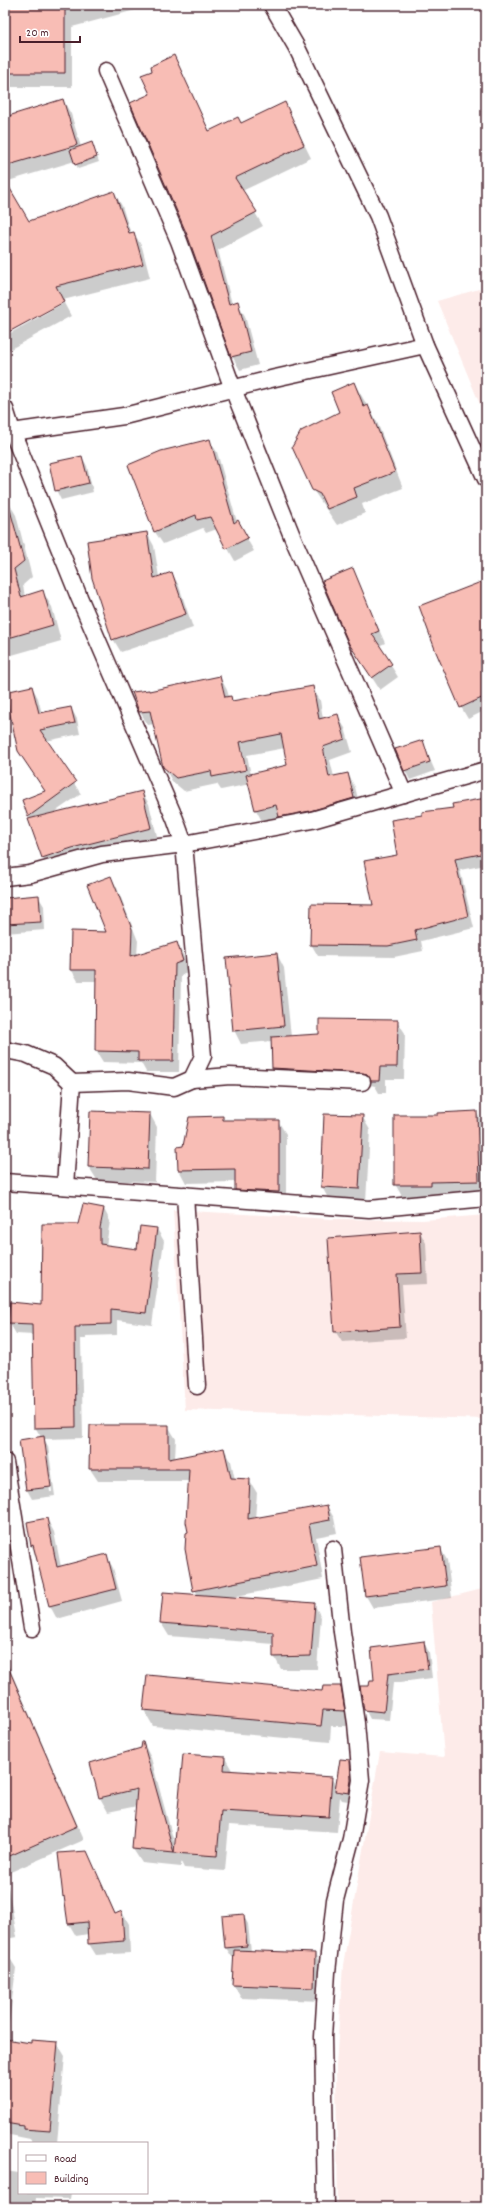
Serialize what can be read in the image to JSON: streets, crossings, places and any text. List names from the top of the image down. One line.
{"legend":["Road","Building"],"scale_bar":"20 m"}
